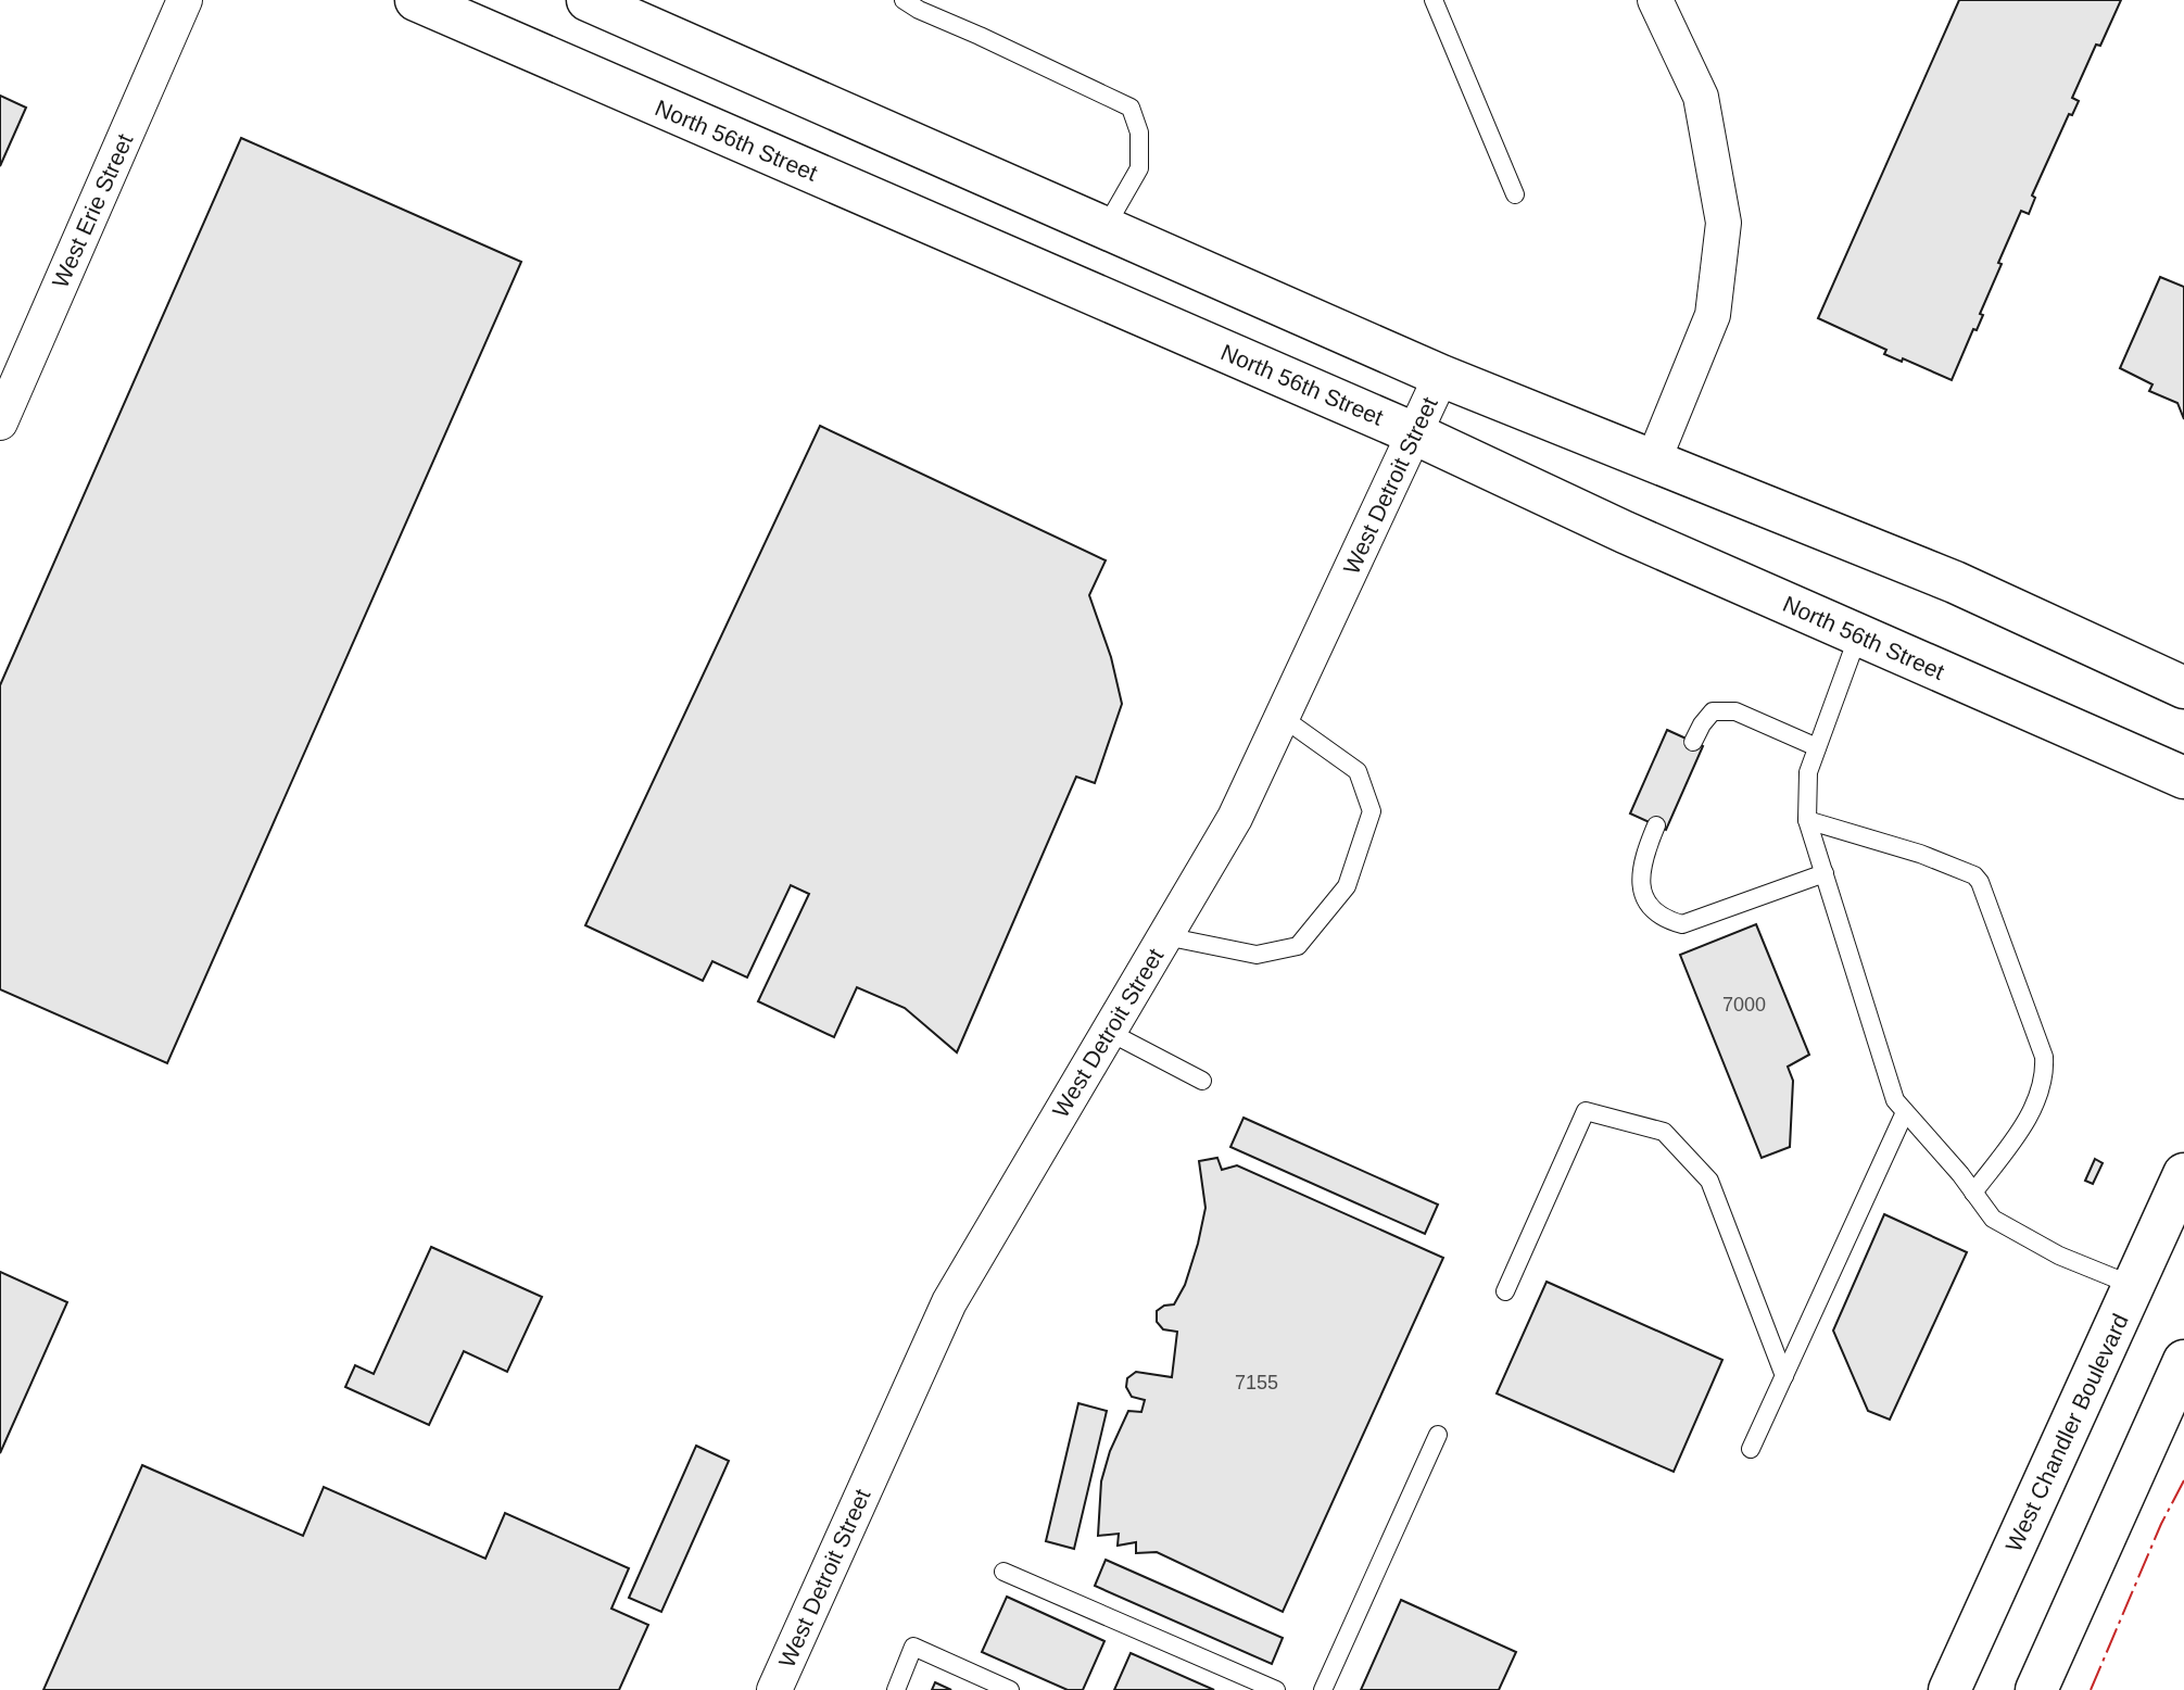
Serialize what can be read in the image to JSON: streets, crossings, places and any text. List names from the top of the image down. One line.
{"streets":{"main road":["North 56th Street","West Chandler Boulevard"],"street":["West Erie Street","West Detroit Street"]},"crossings":[["North 56th Street","West Detroit Street"]],"house_numbers":["7000","7155"]}
